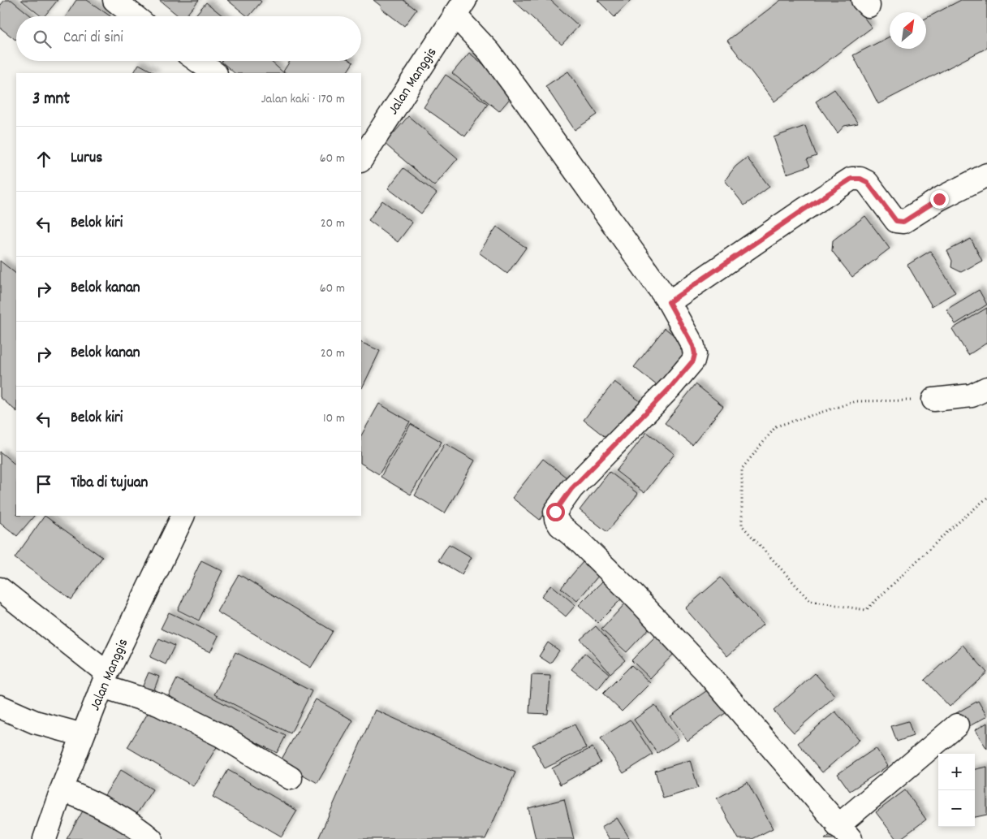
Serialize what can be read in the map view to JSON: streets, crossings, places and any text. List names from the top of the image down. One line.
{"streets":{"street":["Jalan Manggis"]},"north":"top right","page":{"search":"Cari di sini","heading":["3 mnt","Jalan kaki · 170 m"],"list":[["Lurus","60 m"],["Belok kiri","20 m"],["Belok kanan","60 m"],["Belok kanan","20 m"],["Belok kiri","10 m"],"Tiba di tujuan"],"map_buttons":["+","−"]}}
